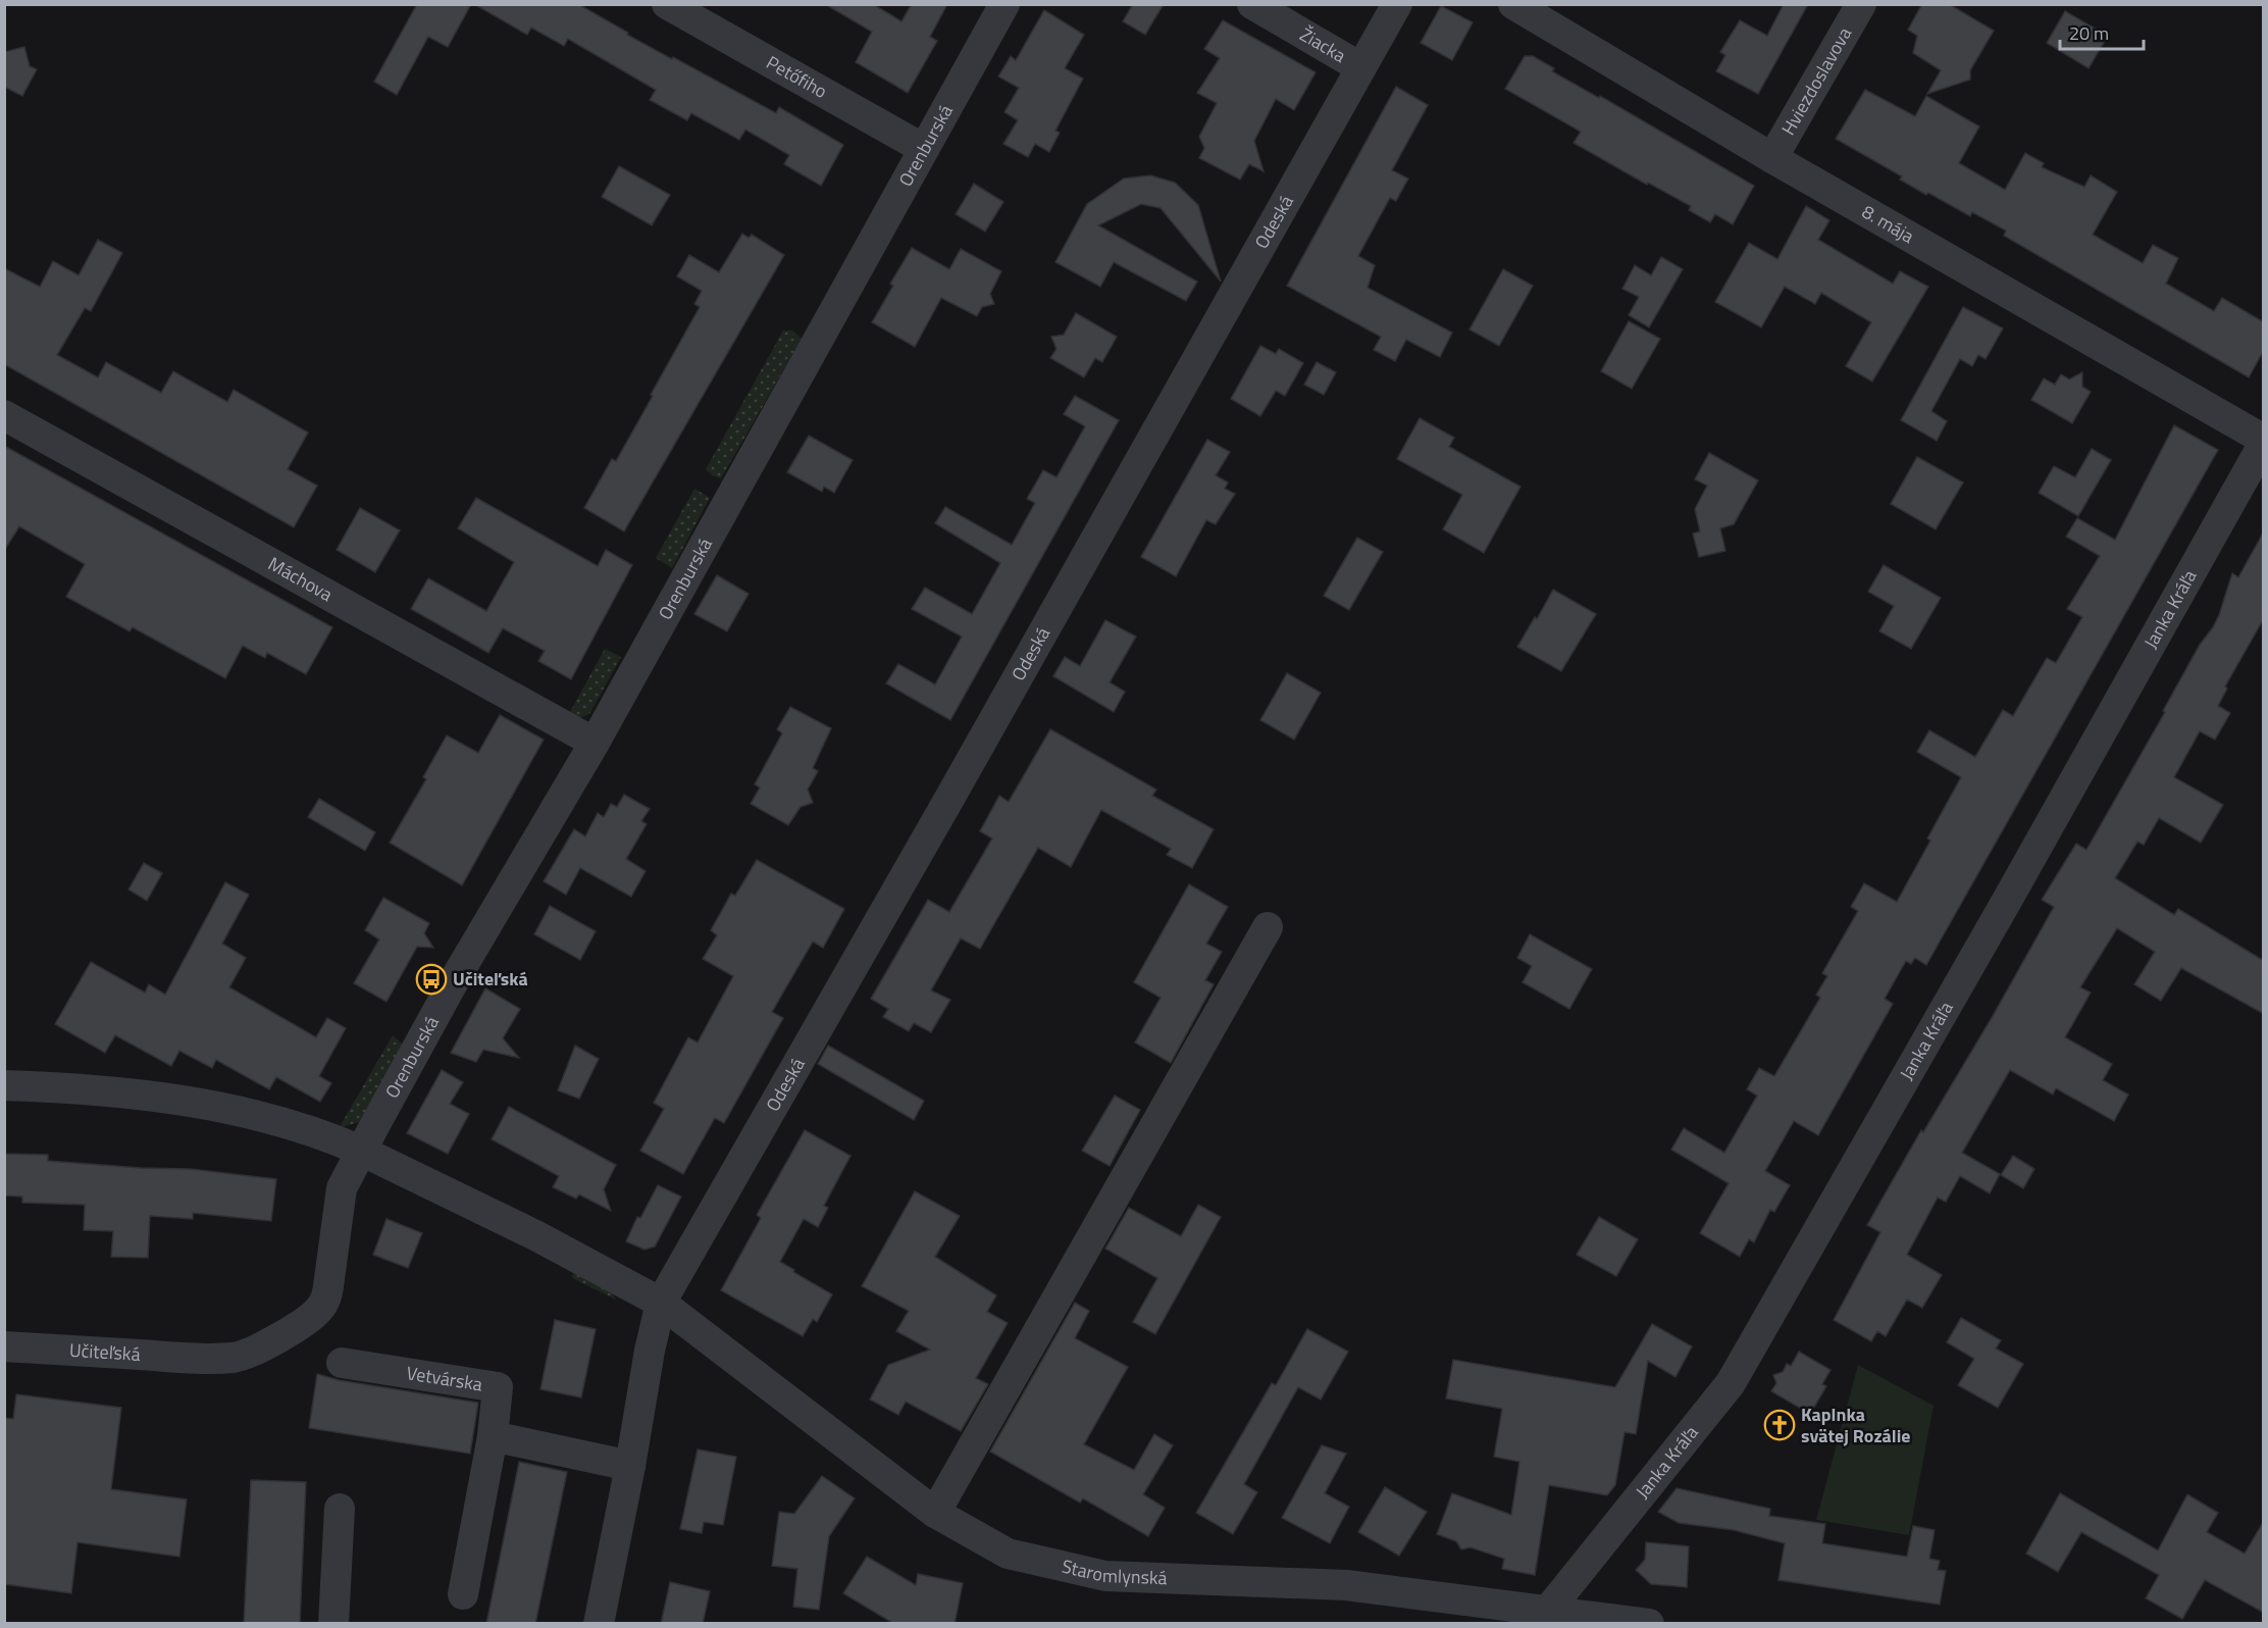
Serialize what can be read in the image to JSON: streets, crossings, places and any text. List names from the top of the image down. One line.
{"streets":{"street":["Žiacka","Petőfiho","Hviezdoslavova","Orenburská","Odeská","8. mája","Máchova","Janka Kráľa","Učiteľská","Vetvárska","Staromlynská"]},"crossings":[["Žiacka","Odeská"],["Petőfiho","Orenburská"],["Hviezdoslavova","8. mája"],["Orenburská","Máchova"],["Orenburská","Učiteľská"],["Odeská","Staromlynská"],["8. mája","Janka Kráľa"],["Janka Kráľa","Staromlynská"]],"places":{"bus stop":["Učiteľská"],"church":["Kaplnka svätej Rozálie"]},"scale_bar":"20 m"}
